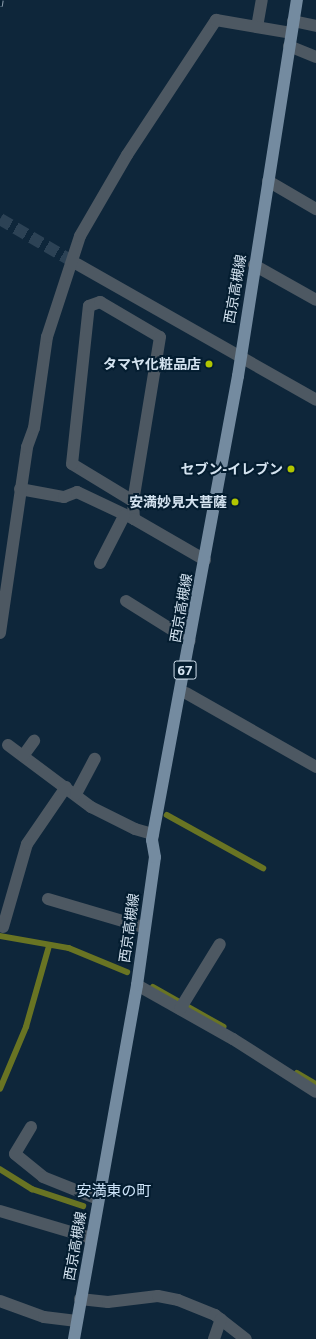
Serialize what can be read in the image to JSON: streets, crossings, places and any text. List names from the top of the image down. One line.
{"streets":{"main road":["西京高槻線","67"]},"districts":["安満東の町"],"places":["タマヤ化粧品店","セブン-イレブン","安満妙見大菩薩"]}
